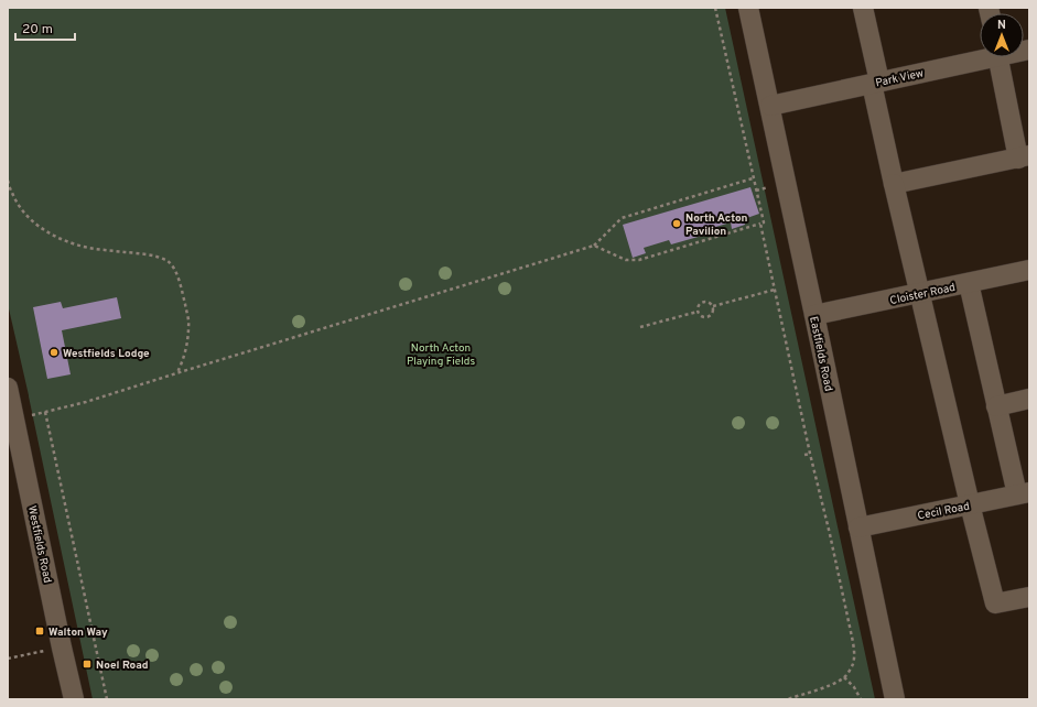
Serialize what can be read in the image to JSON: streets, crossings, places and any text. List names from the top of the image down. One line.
{"streets":{"street":["Park View","Cloister Road","Eastfields Road","Cecil Road","Westfields Road"]},"crossings":[["Park View","Eastfields Road"],["Cloister Road","Eastfields Road"],["Eastfields Road","Cecil Road"]],"parks":["North Acton Playing Fields"],"places":{"other":["North Acton Pavilion","Westfields Lodge"],"transit":["Walton Way","Noel Road"]},"scale_bar":"20 m","north":"top"}
